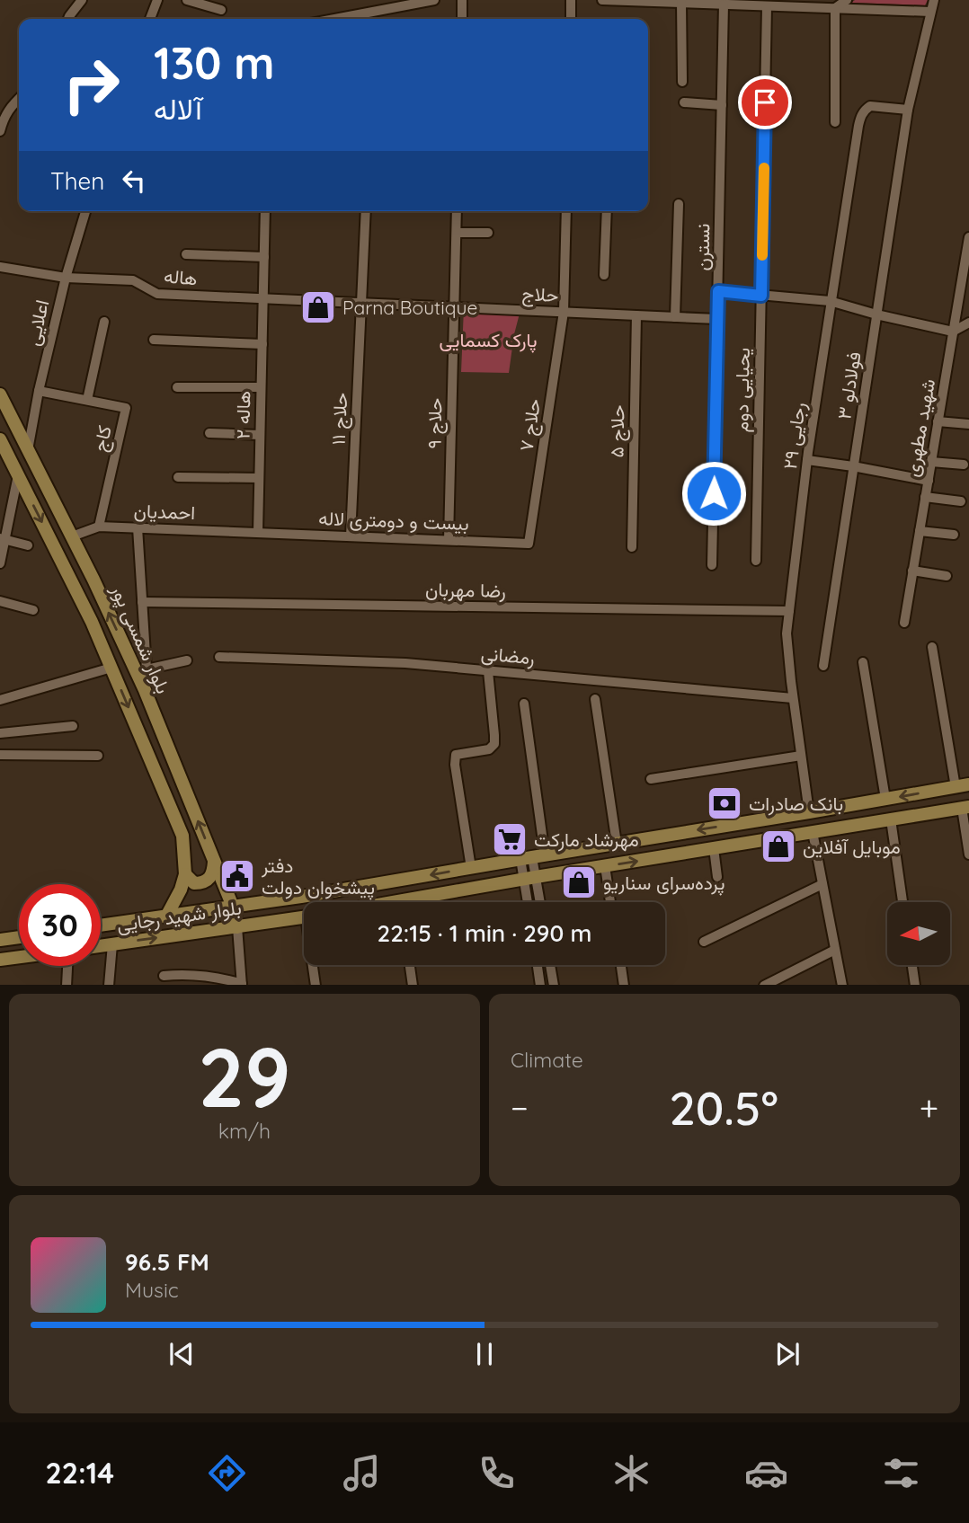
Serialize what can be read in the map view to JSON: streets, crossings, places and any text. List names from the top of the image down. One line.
{"streets":{"main road":["بلوار شمسی پور","بلوار شهید رجایی"],"street":["نسترن","هاله","حلاج","اعلایی","فولادلو ۳","یحیایی دوم","هاله ۲","حلاج ۱۱","حلاج ۹","حلاج ۷","شهید مطهری","حلاج ۵","رجایی ۲۹","کاج","احمدیان","بیست و دومتری لاله","رضا مهربان","رمضانی"]},"crossings":[["نسترن","حلاج"],["هاله","حلاج"],["هاله","اعلایی"],["هاله","هاله ۲"],["هاله","حلاج ۱۱"],["حلاج","حلاج ۱۱"],["حلاج","حلاج ۹"],["حلاج","حلاج ۷"],["حلاج","حلاج ۵"],["اعلایی","کاج"],["اعلایی","بلوار شمسی پور"],["فولادلو ۳","رجایی ۲۹"],["هاله ۲","احمدیان"],["هاله ۲","بیست و دومتری لاله"],["حلاج ۱۱","بیست و دومتری لاله"],["حلاج ۹","بیست و دومتری لاله"],["حلاج ۷","بیست و دومتری لاله"],["رجایی ۲۹","رضا مهربان"],["رجایی ۲۹","رمضانی"],["رجایی ۲۹","بلوار شهید رجایی"],["کاج","احمدیان"],["احمدیان","بیست و دومتری لاله"],["احمدیان","بلوار شمسی پور"],["بلوار شمسی پور","بلوار شهید رجایی"]],"parks":["پارک کسمایی"],"places":{"shop":["Parna Boutique","موبایل آفلاین","پرده‌سرای سناریو"],"bank":["بانک صادرات"],"supermarket":["مهرشاد مارکت"],"public building":["دفتر پیشخوان دولت"]},"north":"left","page":{"turn":["130 m","آلاله"],"then":"Then","limit":"30","trip":"22:15 · 1 min · 290 m","tile":[["29","km/h"],"Climate"],"heat":["−","20.5°","+"],"song":["96.5 FM","Music"],"tabs":"22:14"}}
